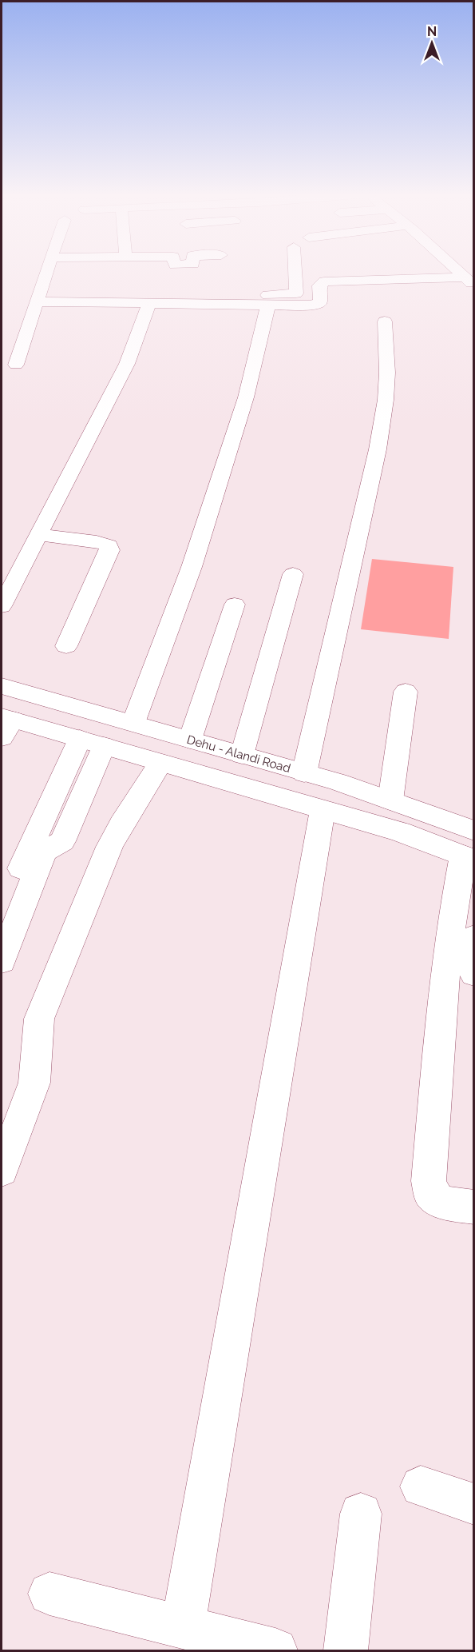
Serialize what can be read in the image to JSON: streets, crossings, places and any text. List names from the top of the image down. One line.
{"streets":{"street":["Dehu - Alandi Road"]},"north":"top"}
